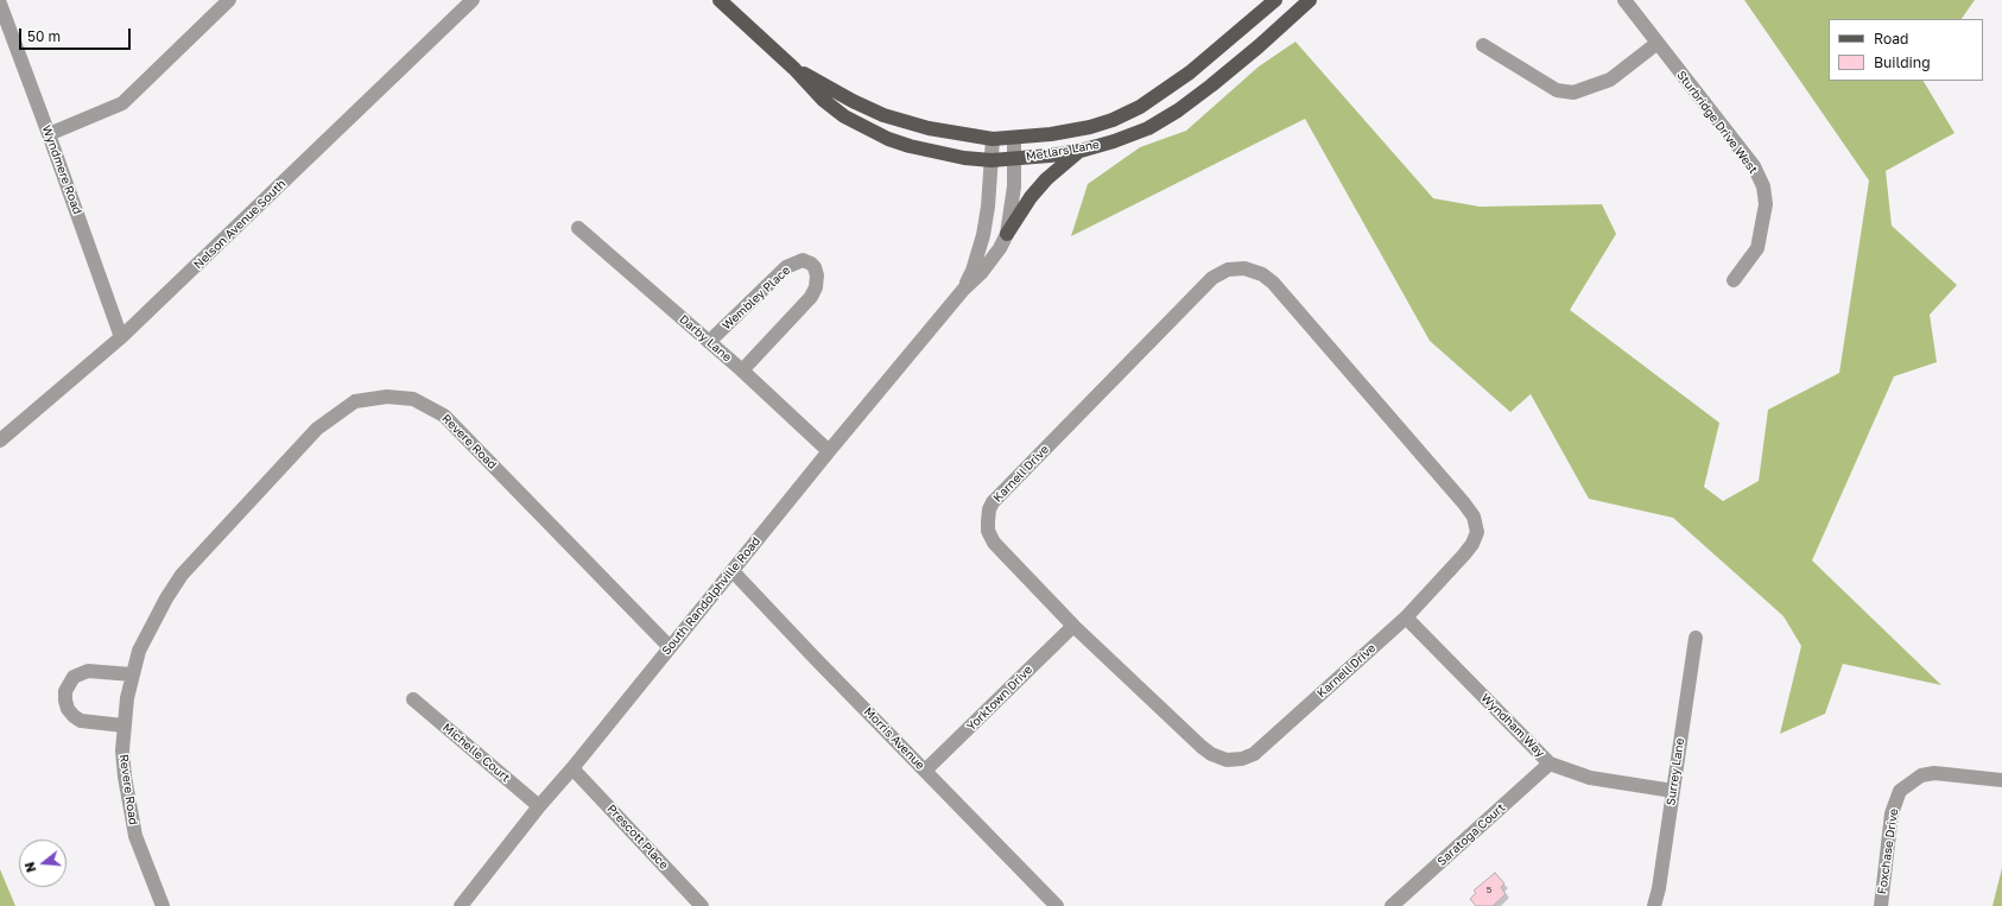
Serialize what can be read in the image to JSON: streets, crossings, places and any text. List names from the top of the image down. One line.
{"streets":{"main road":["Metlars Lane"],"street":["Sturbridge Drive West","Wyndmere Road","Nelson Avenue South","Wembley Place","Darby Lane","Revere Road","Karnell Drive","South Randolphville Road","Yorktown Drive","Wyndham Way","Morris Avenue","Michelle Court","Surrey Lane","Saratoga Court","Prescott Place","Foxchase Drive"]},"crossings":[["Metlars Lane","South Randolphville Road"],["Wyndmere Road","Nelson Avenue South"],["Wembley Place","Darby Lane"],["Darby Lane","South Randolphville Road"],["Revere Road","South Randolphville Road"],["Karnell Drive","Yorktown Drive"],["Karnell Drive","Wyndham Way"],["South Randolphville Road","Morris Avenue"],["South Randolphville Road","Michelle Court"],["South Randolphville Road","Prescott Place"],["Yorktown Drive","Morris Avenue"],["Wyndham Way","Surrey Lane"],["Wyndham Way","Saratoga Court"]],"house_numbers":["5"],"legend":["Road","Building"],"scale_bar":"50 m","north":"left"}
